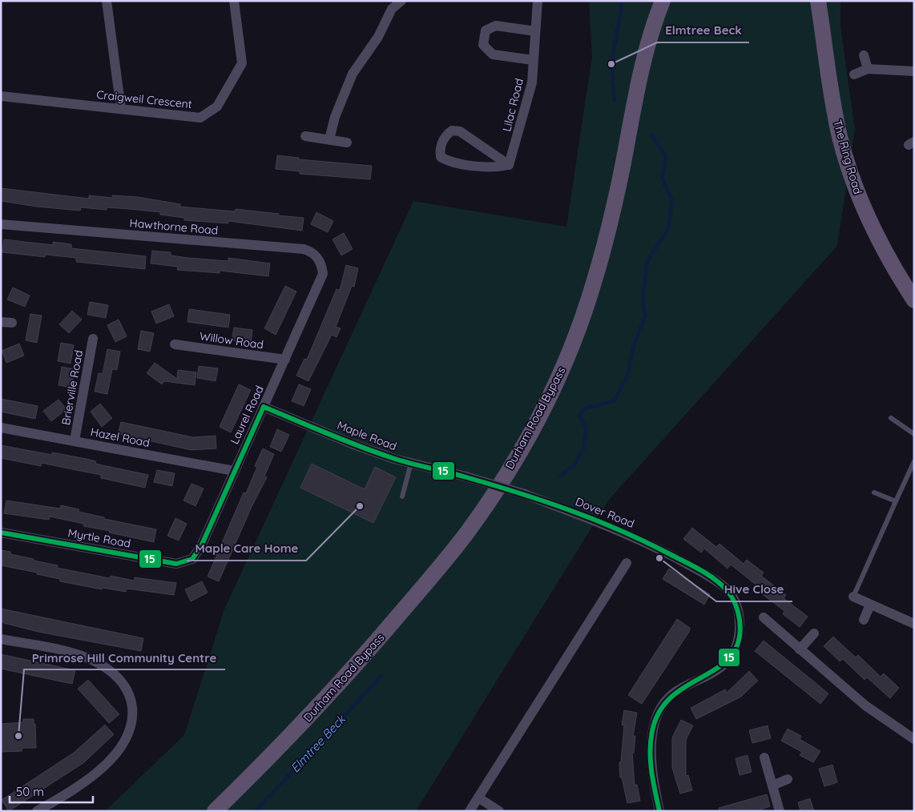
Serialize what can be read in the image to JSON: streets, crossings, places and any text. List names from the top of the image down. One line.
{"streets":{"main road":["The Ring Road","Durham Road Bypass"],"street":["Craigweil Crescent","Lilac Road","Hawthorne Road","Willow Road","Brierville Road","Laurel Road","Maple Road","Hazel Road","Dover Road","Myrtle Road"]},"crossings":[["Hawthorne Road","Laurel Road"],["Willow Road","Laurel Road"],["Brierville Road","Hazel Road"],["Laurel Road","Maple Road"],["Laurel Road","Hazel Road"],["Laurel Road","Myrtle Road"],["Maple Road","Dover Road"]],"water":["Elmtree Beck"],"places":["Elmtree Beck","Maple Care Home","Hive Close","Primrose Hill Community Centre"],"lines":["transit line 15"],"scale_bar":"50 m"}
